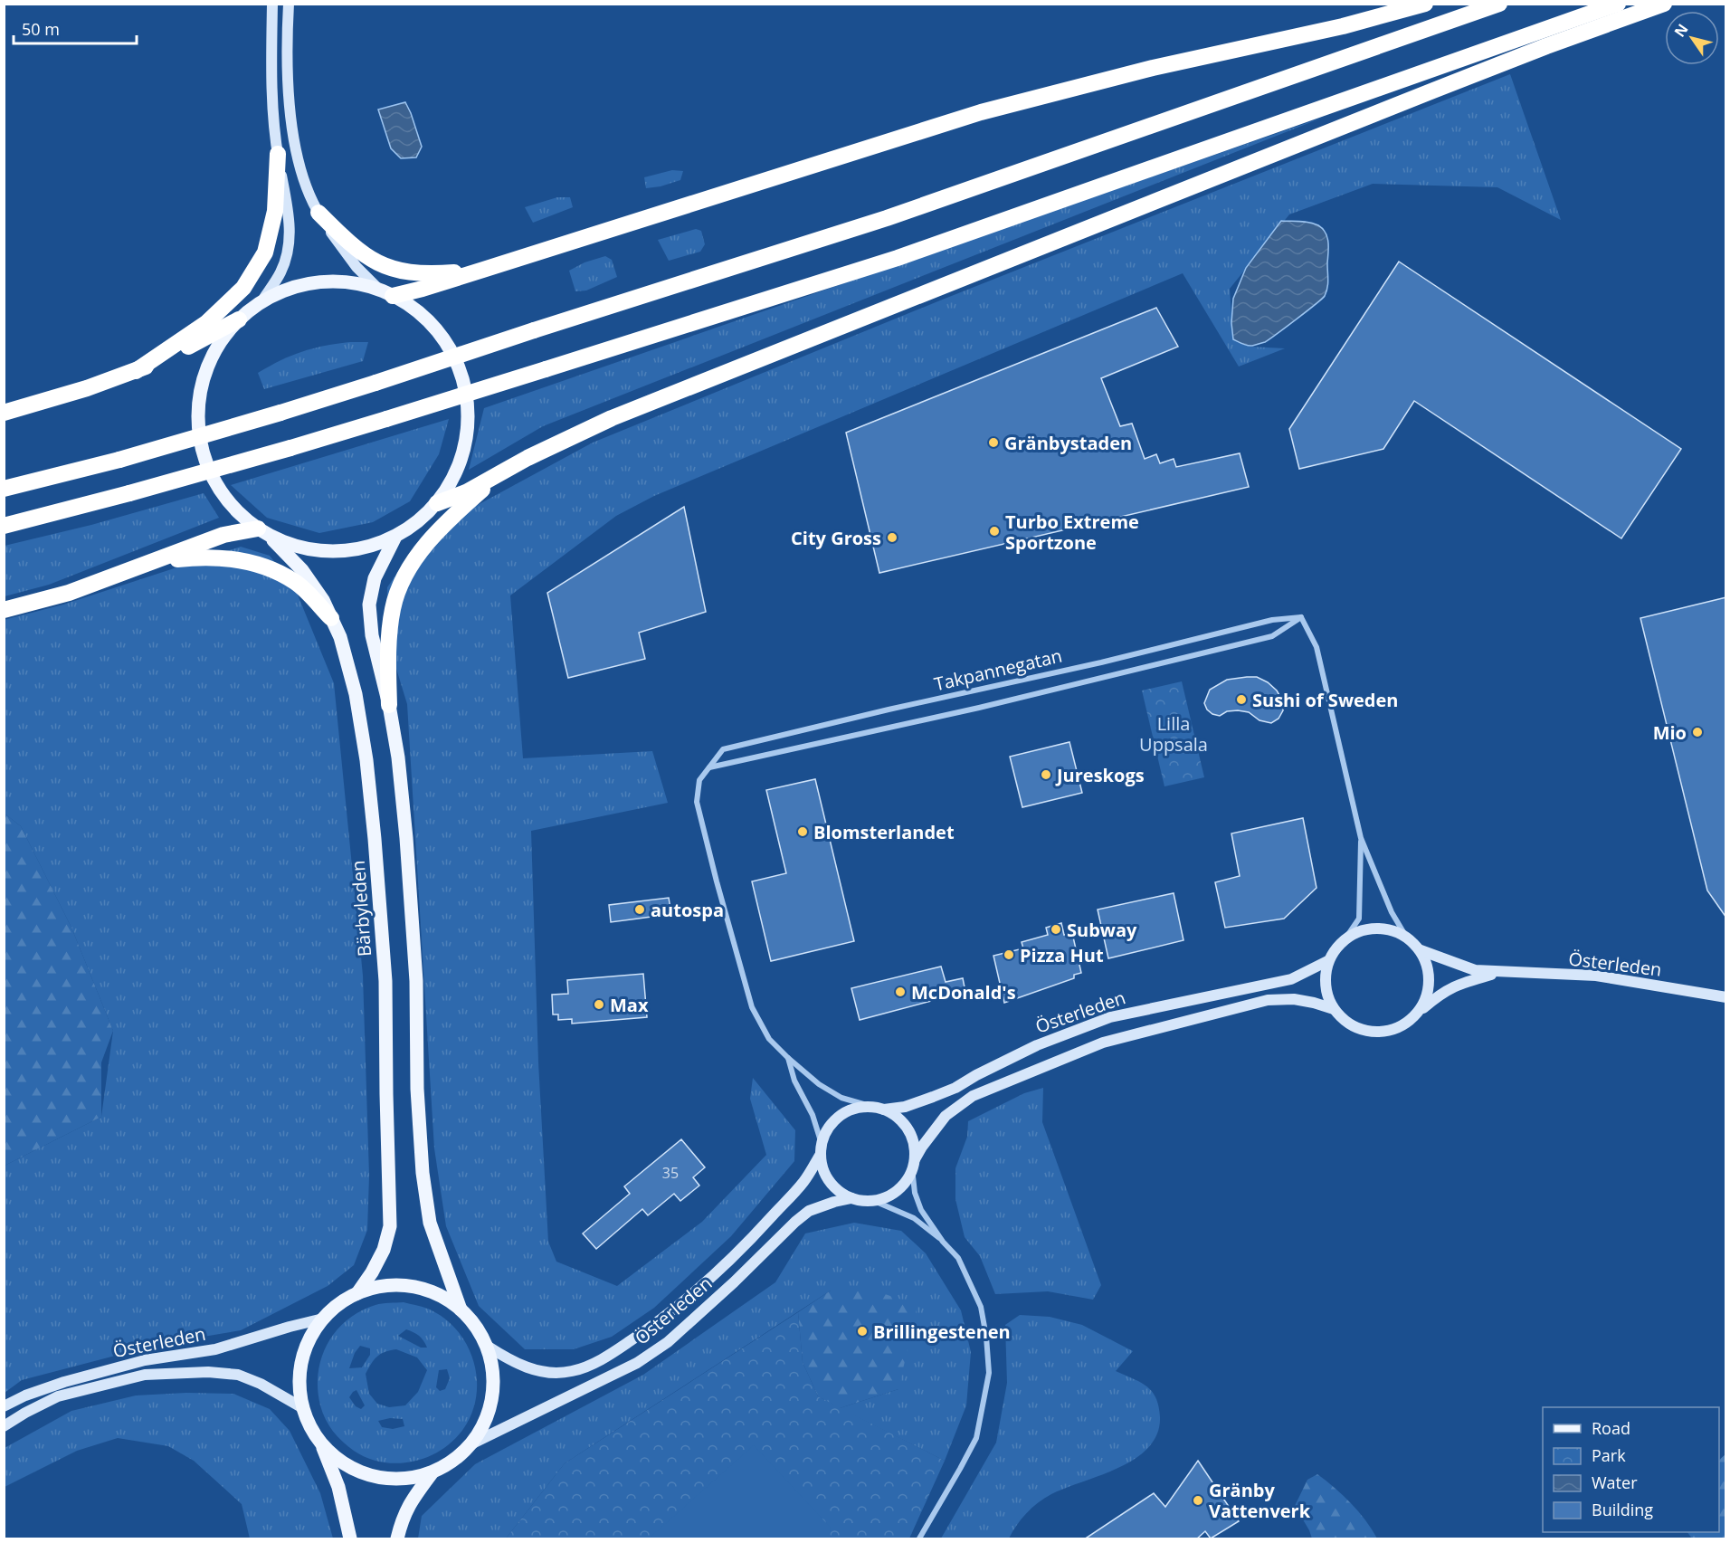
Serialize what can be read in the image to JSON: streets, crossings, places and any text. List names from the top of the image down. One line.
{"streets":{"main road":["Bärbyleden","Österleden"],"street":["Takpannegatan"]},"crossings":[["Takpannegatan","Österleden"],["Bärbyleden","Österleden"]],"parks":["Lilla Uppsala"],"places":["Gränbystaden","Turbo Extreme Sportzone","City Gross","Sushi of Sweden","Mio","Jureskogs","Blomsterlandet","autospa","Subway","Pizza Hut","McDonald's","Max","Brillingestenen","Gränby Vattenverk"],"house_numbers":["35"],"legend":["Road","Park","Water","Building"],"scale_bar":"50 m","north":"top left"}
